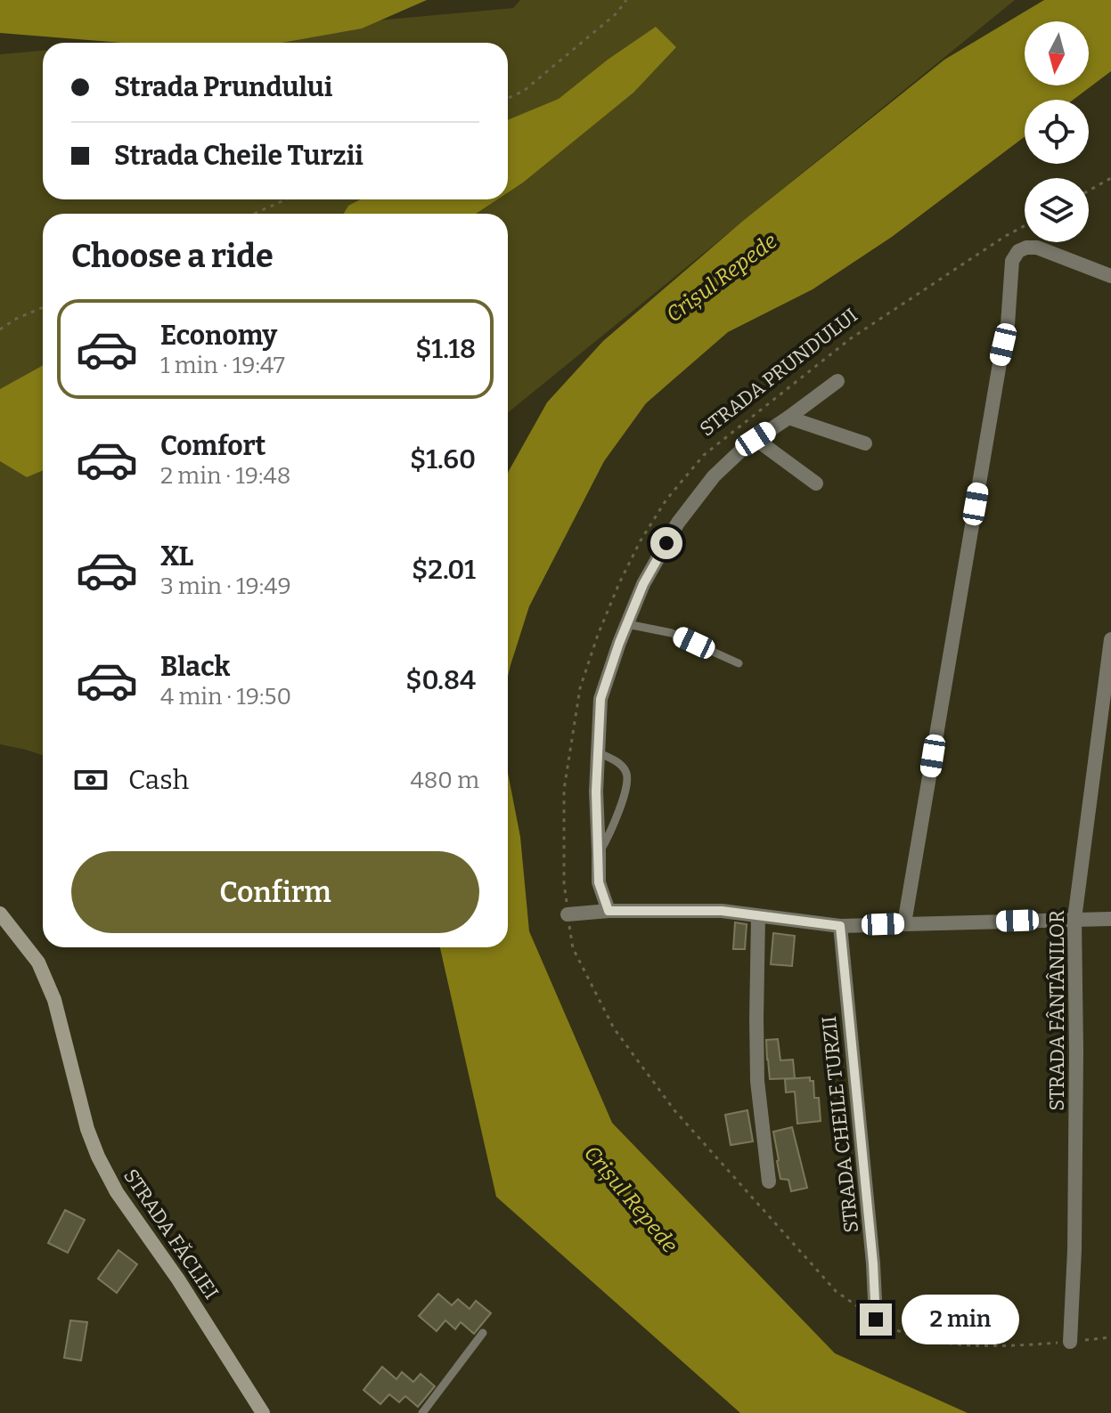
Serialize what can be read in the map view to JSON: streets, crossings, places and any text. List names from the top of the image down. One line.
{"streets":{"street":["STRADA PRUNDULUI","STRADA FÂNTÂNILOR","STRADA CHEILE TURZII","STRADA FĂCLIEI"]},"water":["Crișul Repede"],"north":"bottom","page":{"banner":["Strada Prundului","Strada Cheile Turzii"],"heading":"Choose a ride","list":[{"name":"Economy","note":"1 min · 19:47","value":"$1.18"},{"name":"Comfort","note":"2 min · 19:48","value":"$1.60"},{"name":"XL","note":"3 min · 19:49","value":"$2.01"},{"name":"Black","note":"4 min · 19:50","value":"$0.84"}],"pay":["Cash","480 m"],"buttons":"Confirm","bubble":"2 min"}}
